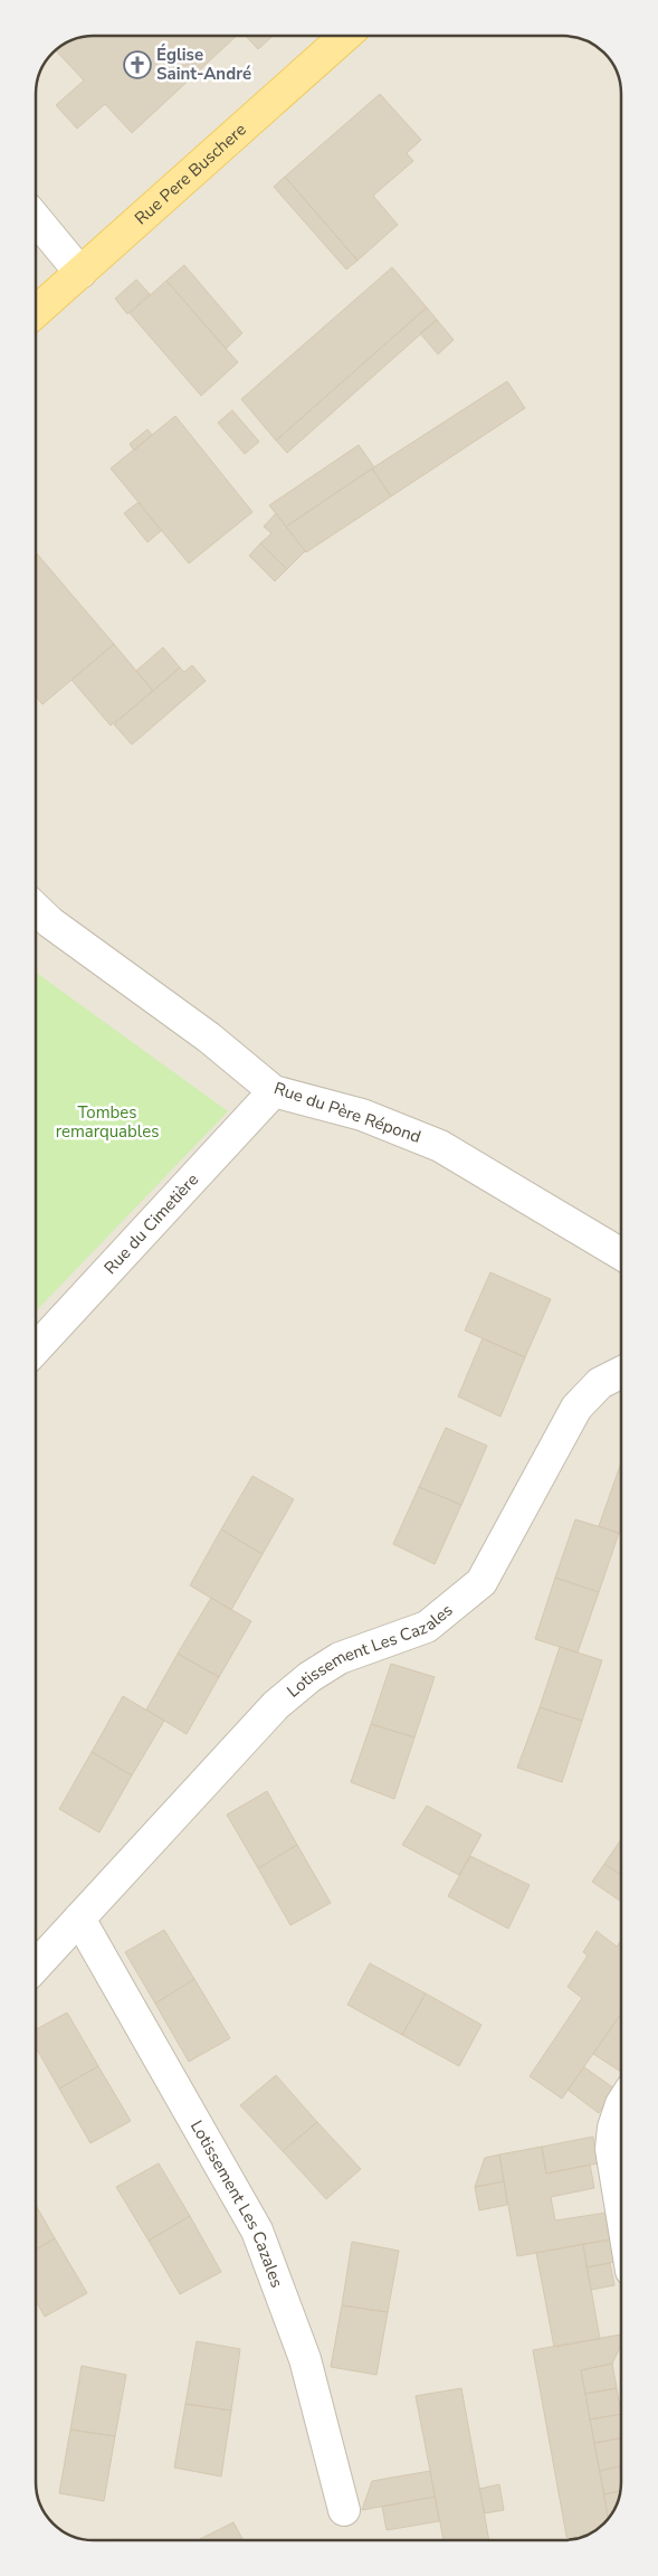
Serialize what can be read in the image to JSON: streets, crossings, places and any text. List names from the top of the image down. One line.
{"streets":{"main road":["Rue Pere Buschere"],"street":["Rue du Père Répond","Rue du Cimetière","Lotissement Les Cazales"]},"crossings":[["Rue du Père Répond","Rue du Cimetière"]],"parks":["Tombes remarquables"],"places":{"church":["Église Saint-André"]}}
